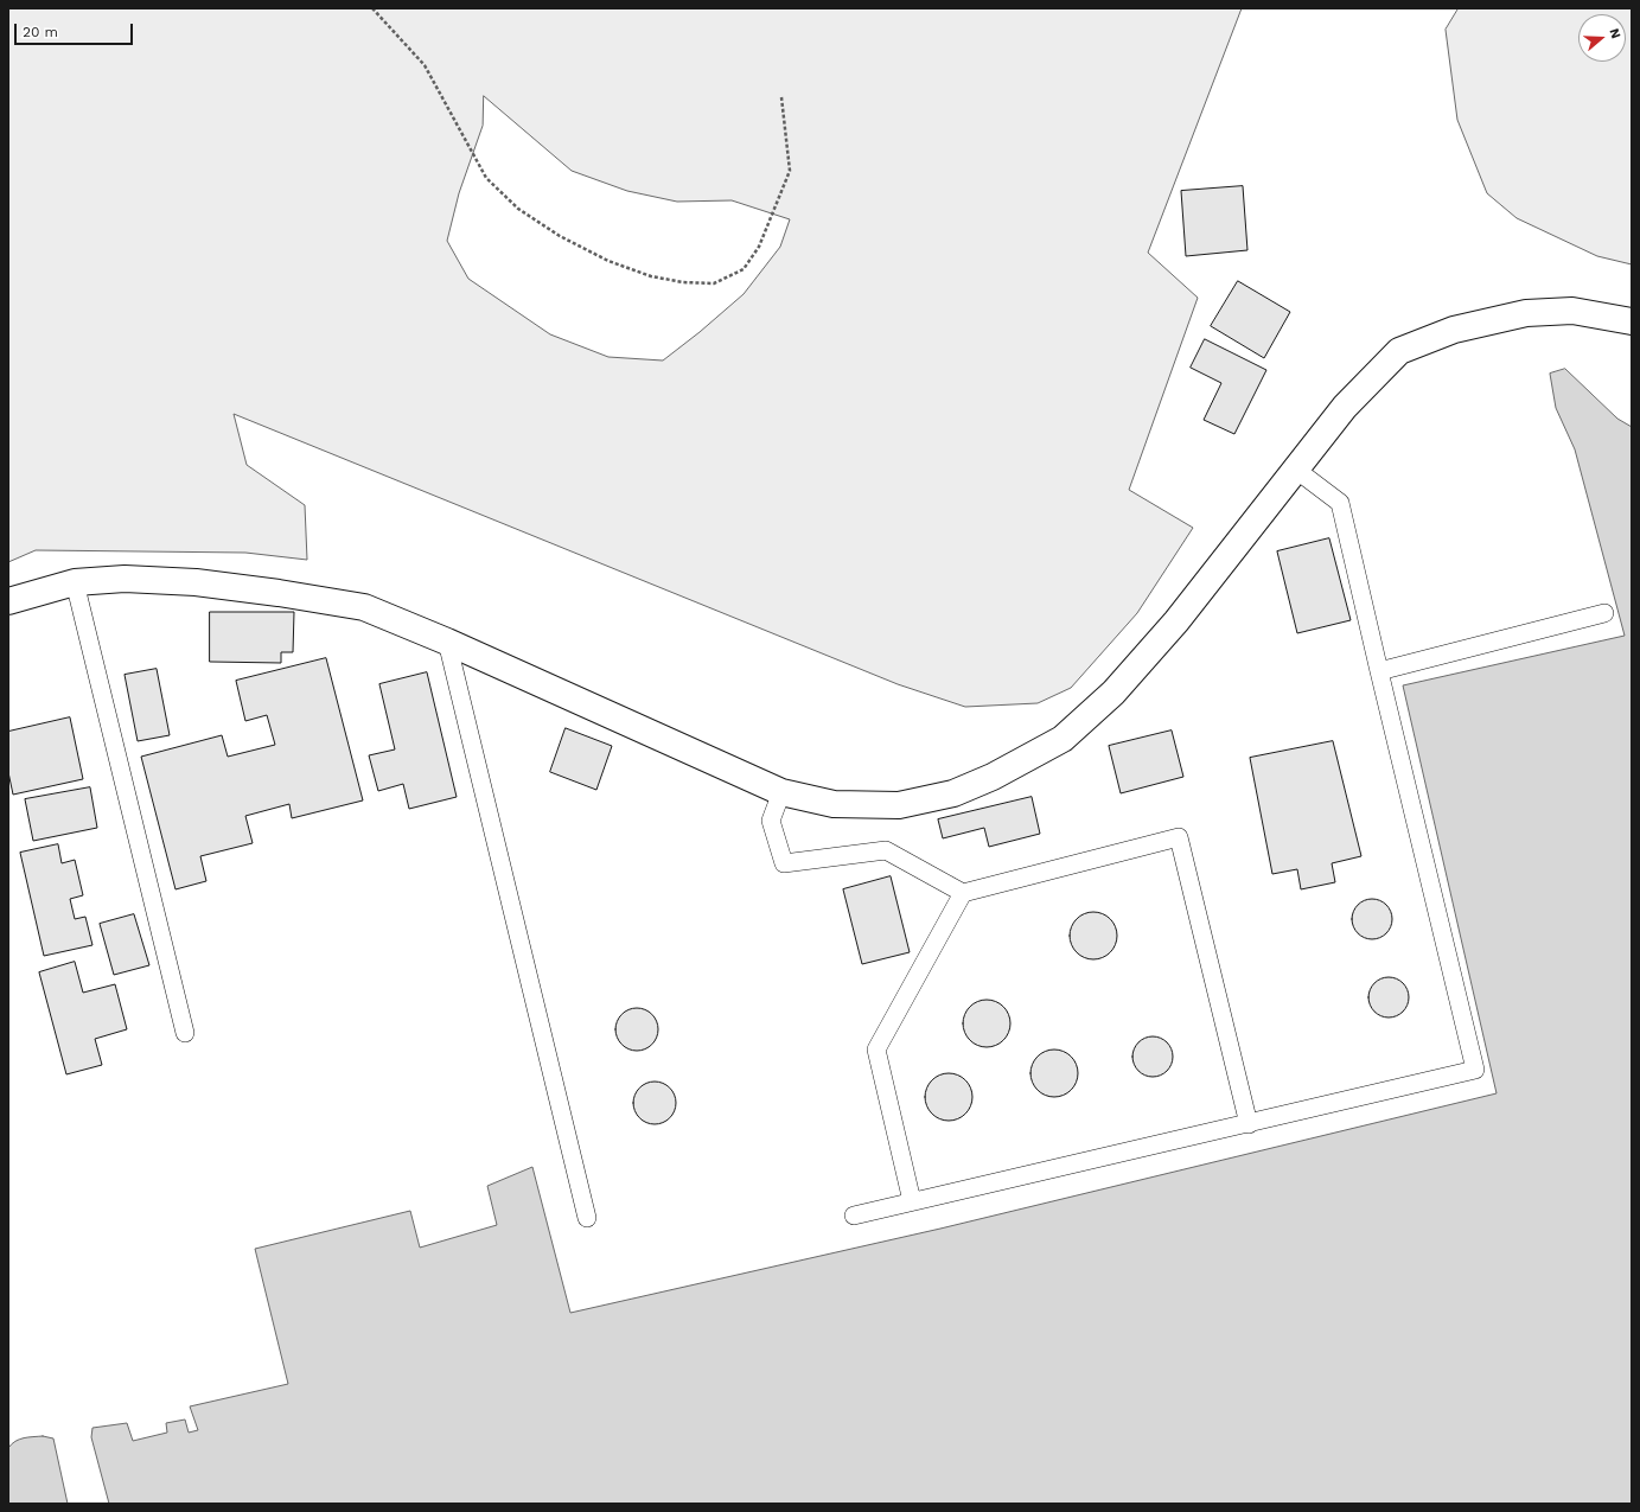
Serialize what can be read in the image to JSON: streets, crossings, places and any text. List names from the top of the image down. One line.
{"scale_bar":"20 m","north":"right"}
